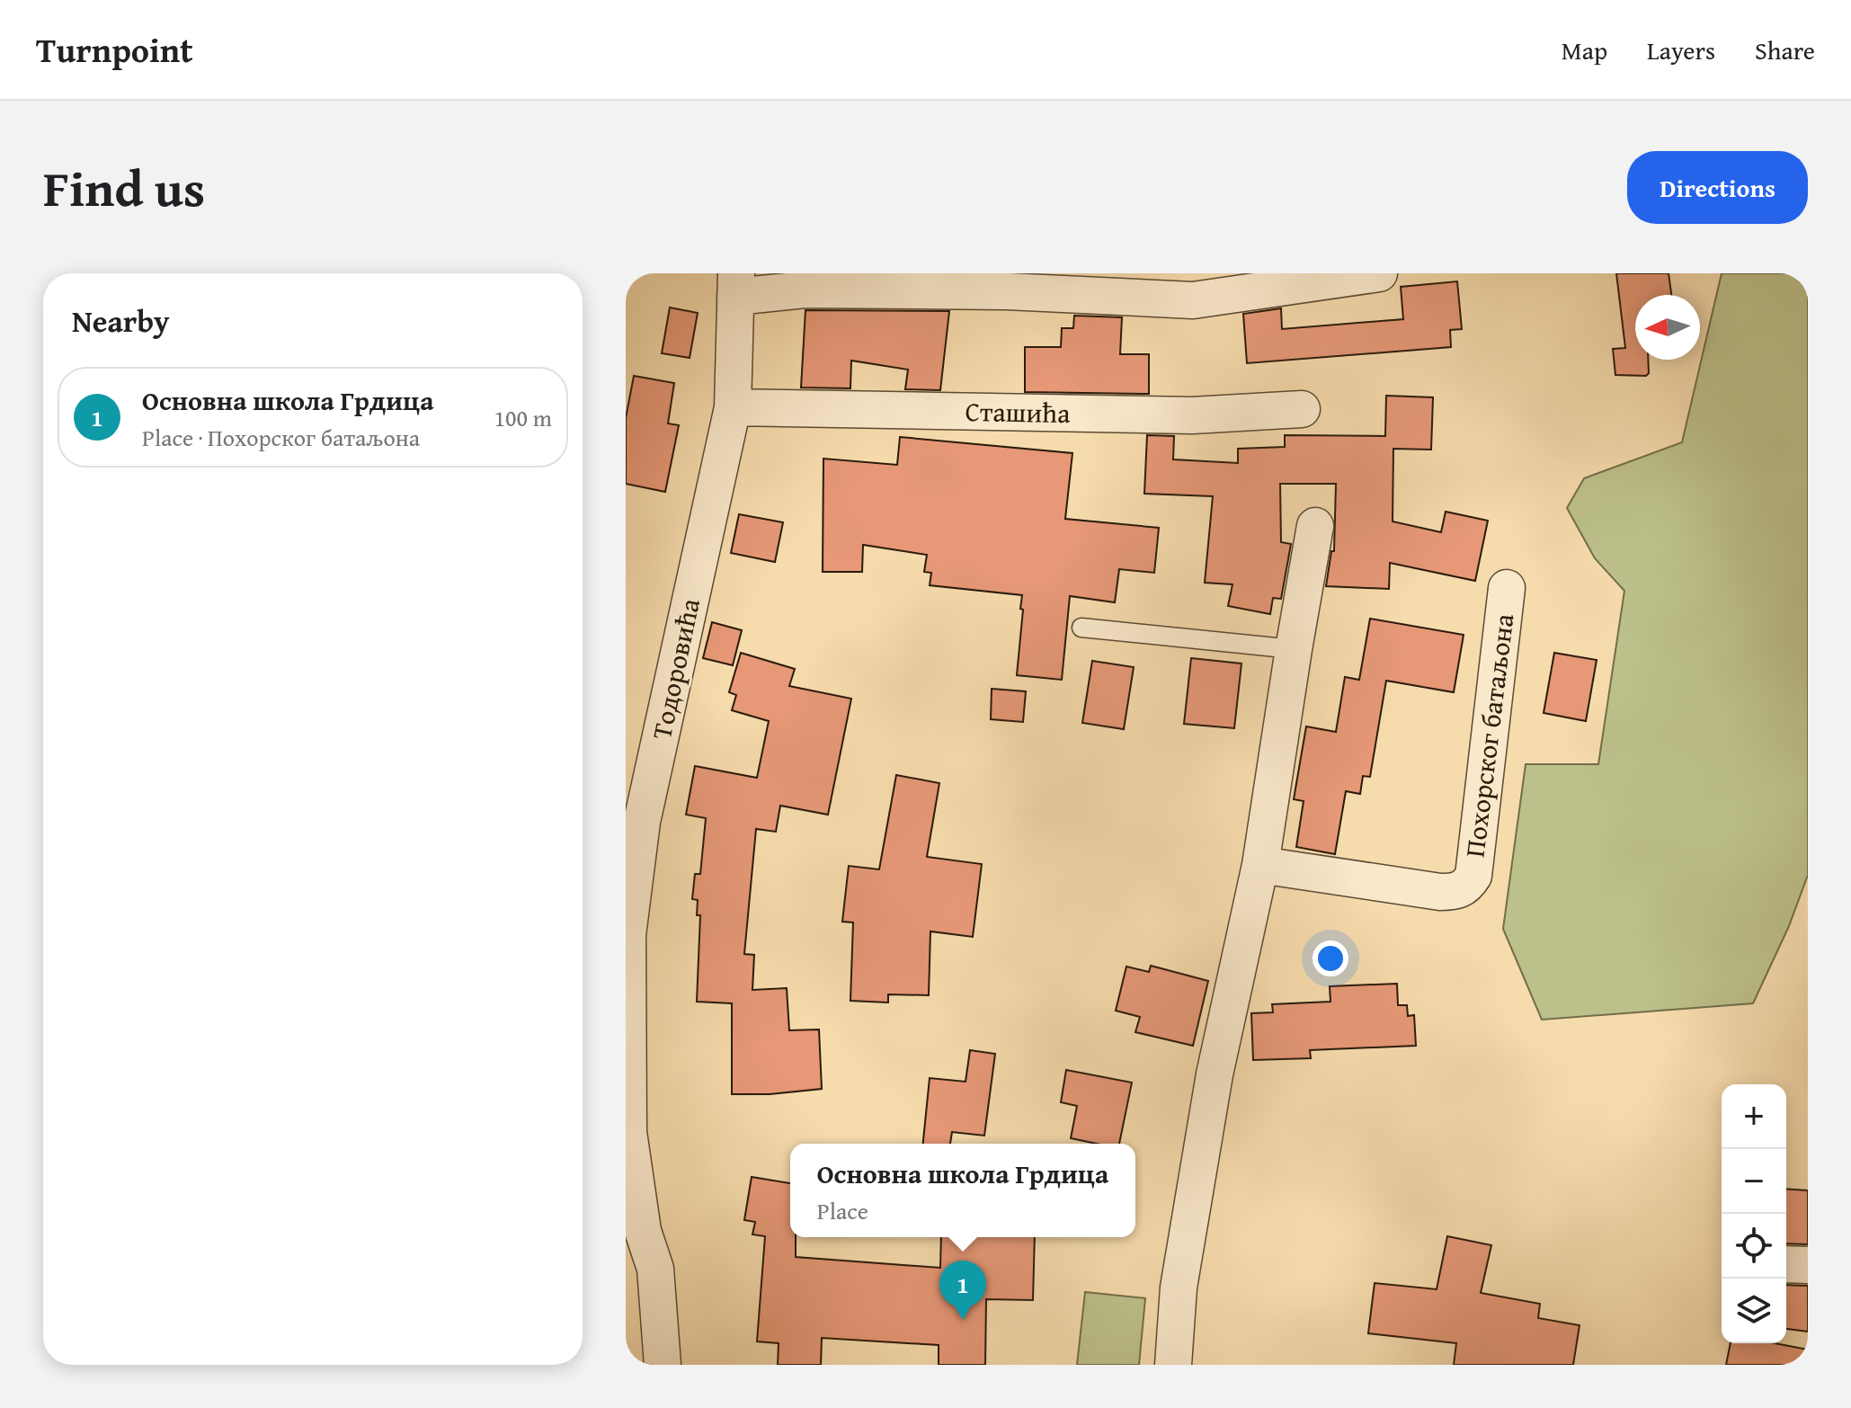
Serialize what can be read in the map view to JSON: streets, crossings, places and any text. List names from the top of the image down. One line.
{"streets":{"street":["Сташића","Тодоровића","Похорског батаљона"]},"crossings":[["Сташића","Тодоровића"]],"north":"left","page":{"header":"Turnpoint","nav":["Map","Layers","Share"],"title":"Find us","buttons":"Directions","heading":"Nearby","list":[{"mark":"1","name":"Основна школа Грдица","note":"Place · Похорског батаљона","value":"100 m"}],"map_buttons":["+","−"],"popup":["Основна школа Грдица","Place"],"pins":"1"}}
